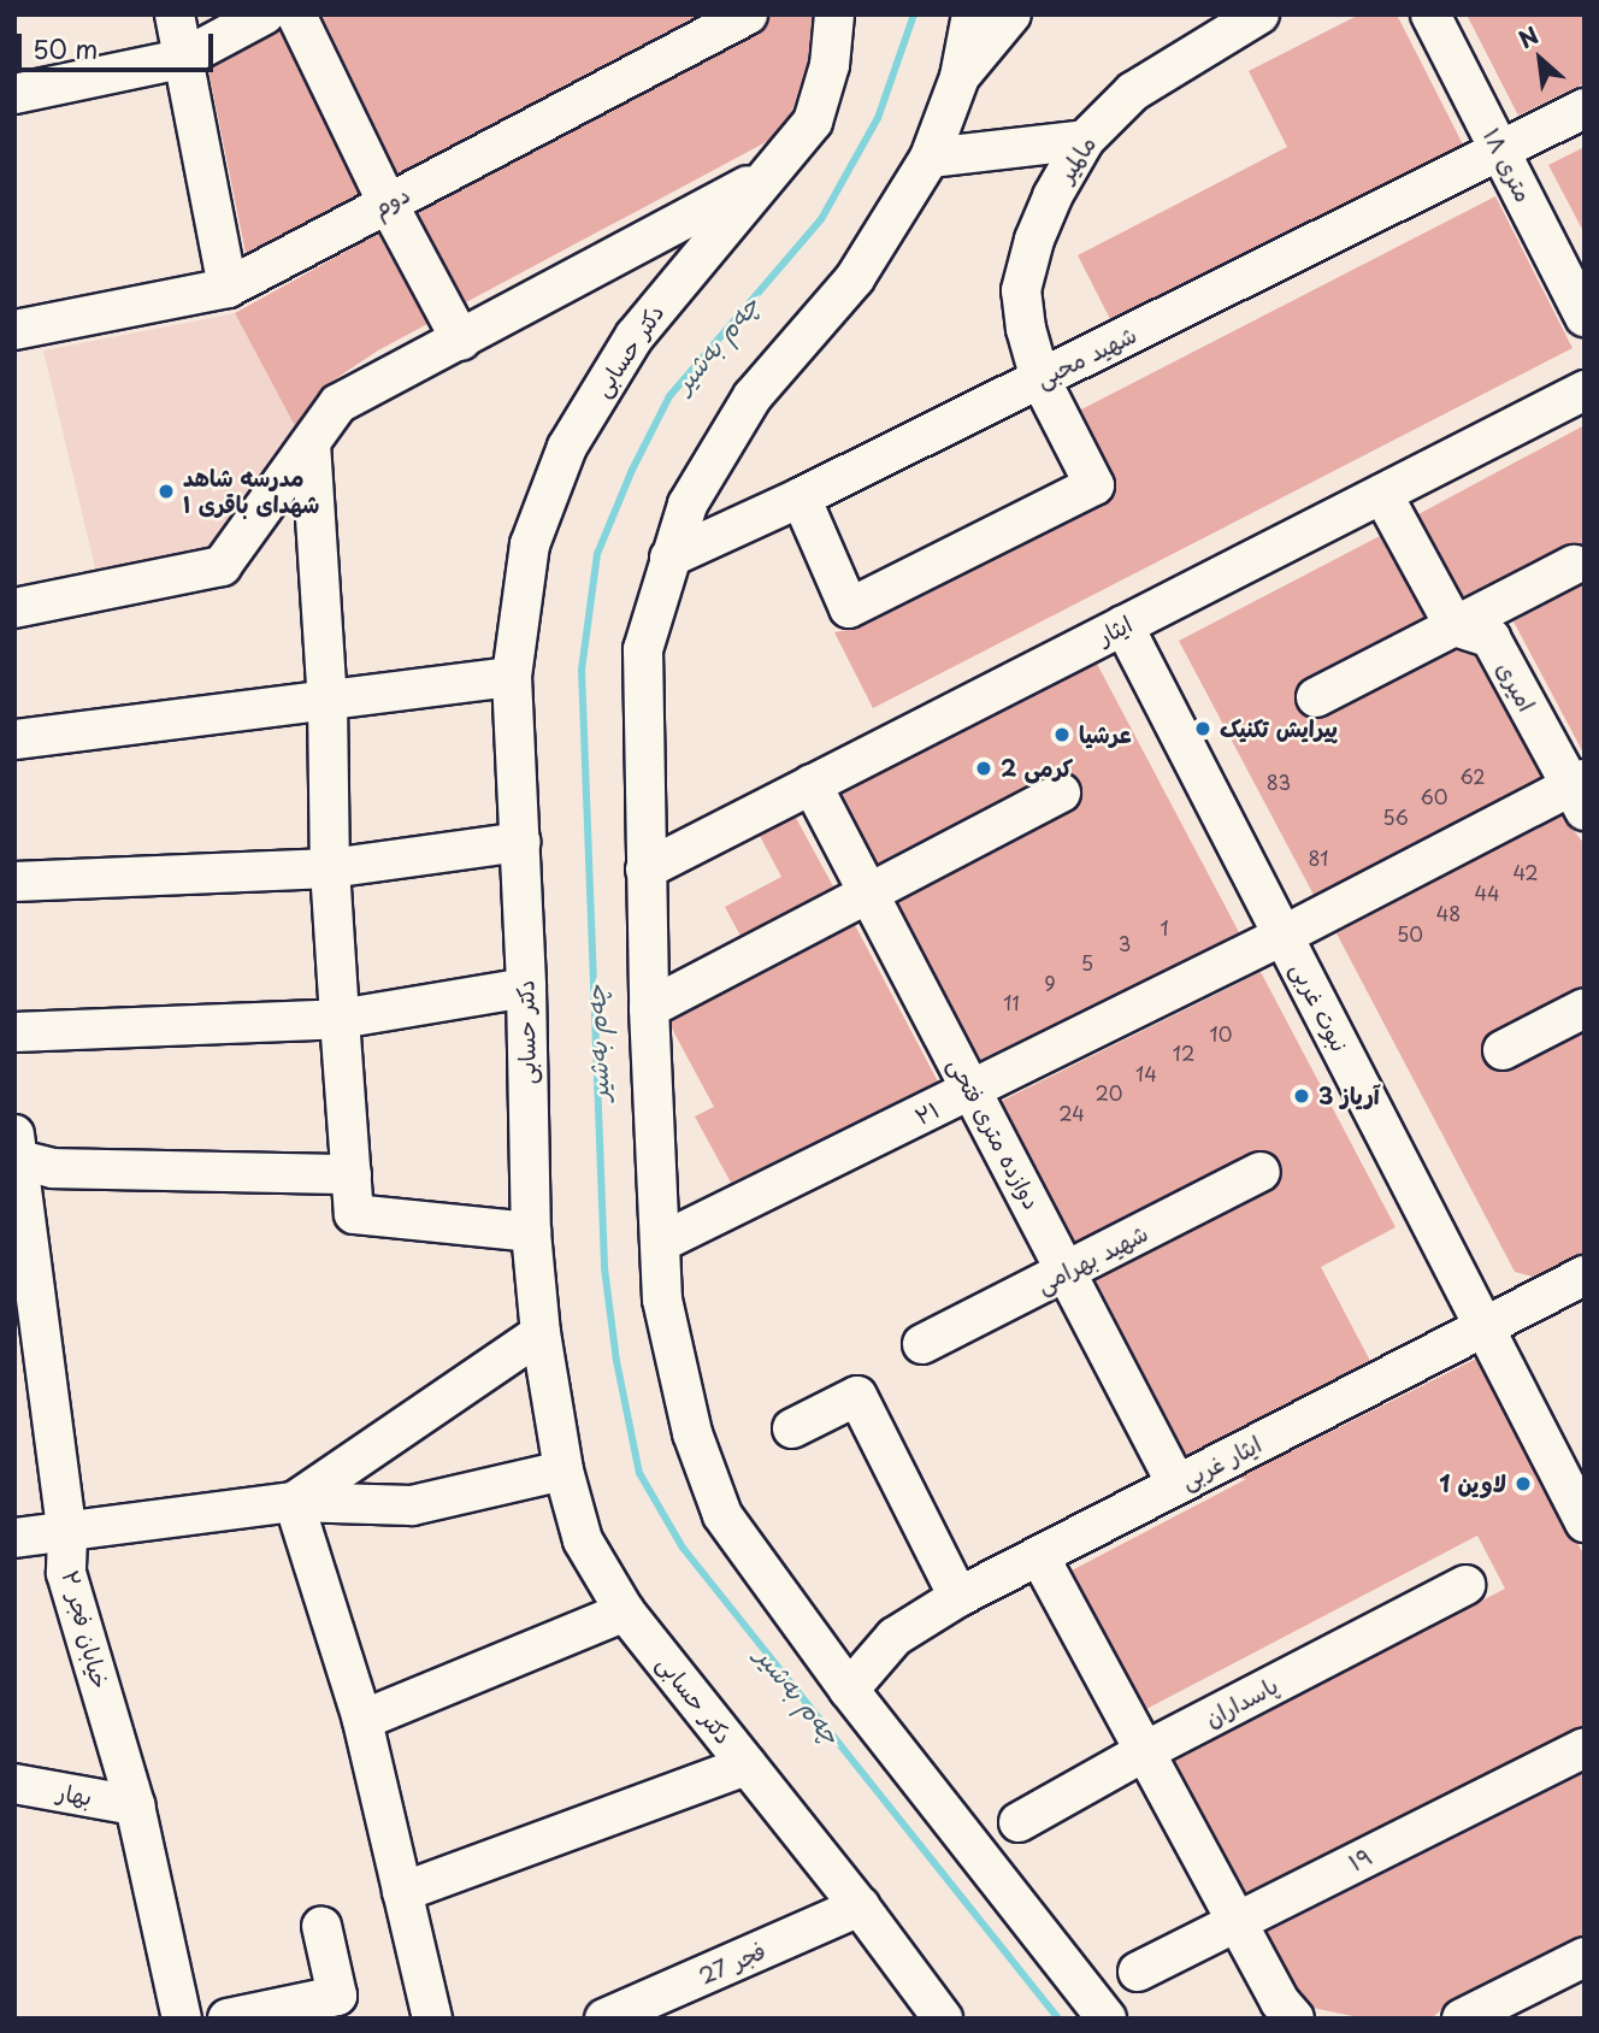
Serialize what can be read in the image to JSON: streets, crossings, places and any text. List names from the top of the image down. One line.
{"streets":{"street":["مالمیر","۱۸ متری","دوم","دکتر حسابی","شهید محبی","ایثار","امیری","نبوت غربی","۲۱","دوازده متری فتحی","شهید بهرامی","ایثار غربی","خیابان فجر ۲","پاسداران","بهار","۱۹","فجر 27"]},"crossings":[["مالمیر","شهید محبی"],["۱۸ متری","شهید محبی"],["دکتر حسابی","فجر 27"],["ایثار","نبوت غربی"],["ایثار","دوازده متری فتحی"],["امیری","۲۱"],["نبوت غربی","۲۱"],["نبوت غربی","ایثار غربی"],["۲۱","دوازده متری فتحی"],["دوازده متری فتحی","شهید بهرامی"],["دوازده متری فتحی","ایثار غربی"],["خیابان فجر ۲","بهار"]],"water":["چەم بەشیر"],"places":["مدرسه شاهد شهدای باقری ۱","پیرایش تکنیک","عرشیا","کرمی 2","آریاز 3","لاوین 1"],"house_numbers":["62","83","60","56","81","42","44","48","1","50","3","5","9","11","10","12","14","20","24"],"scale_bar":"50 m","north":"top left"}
